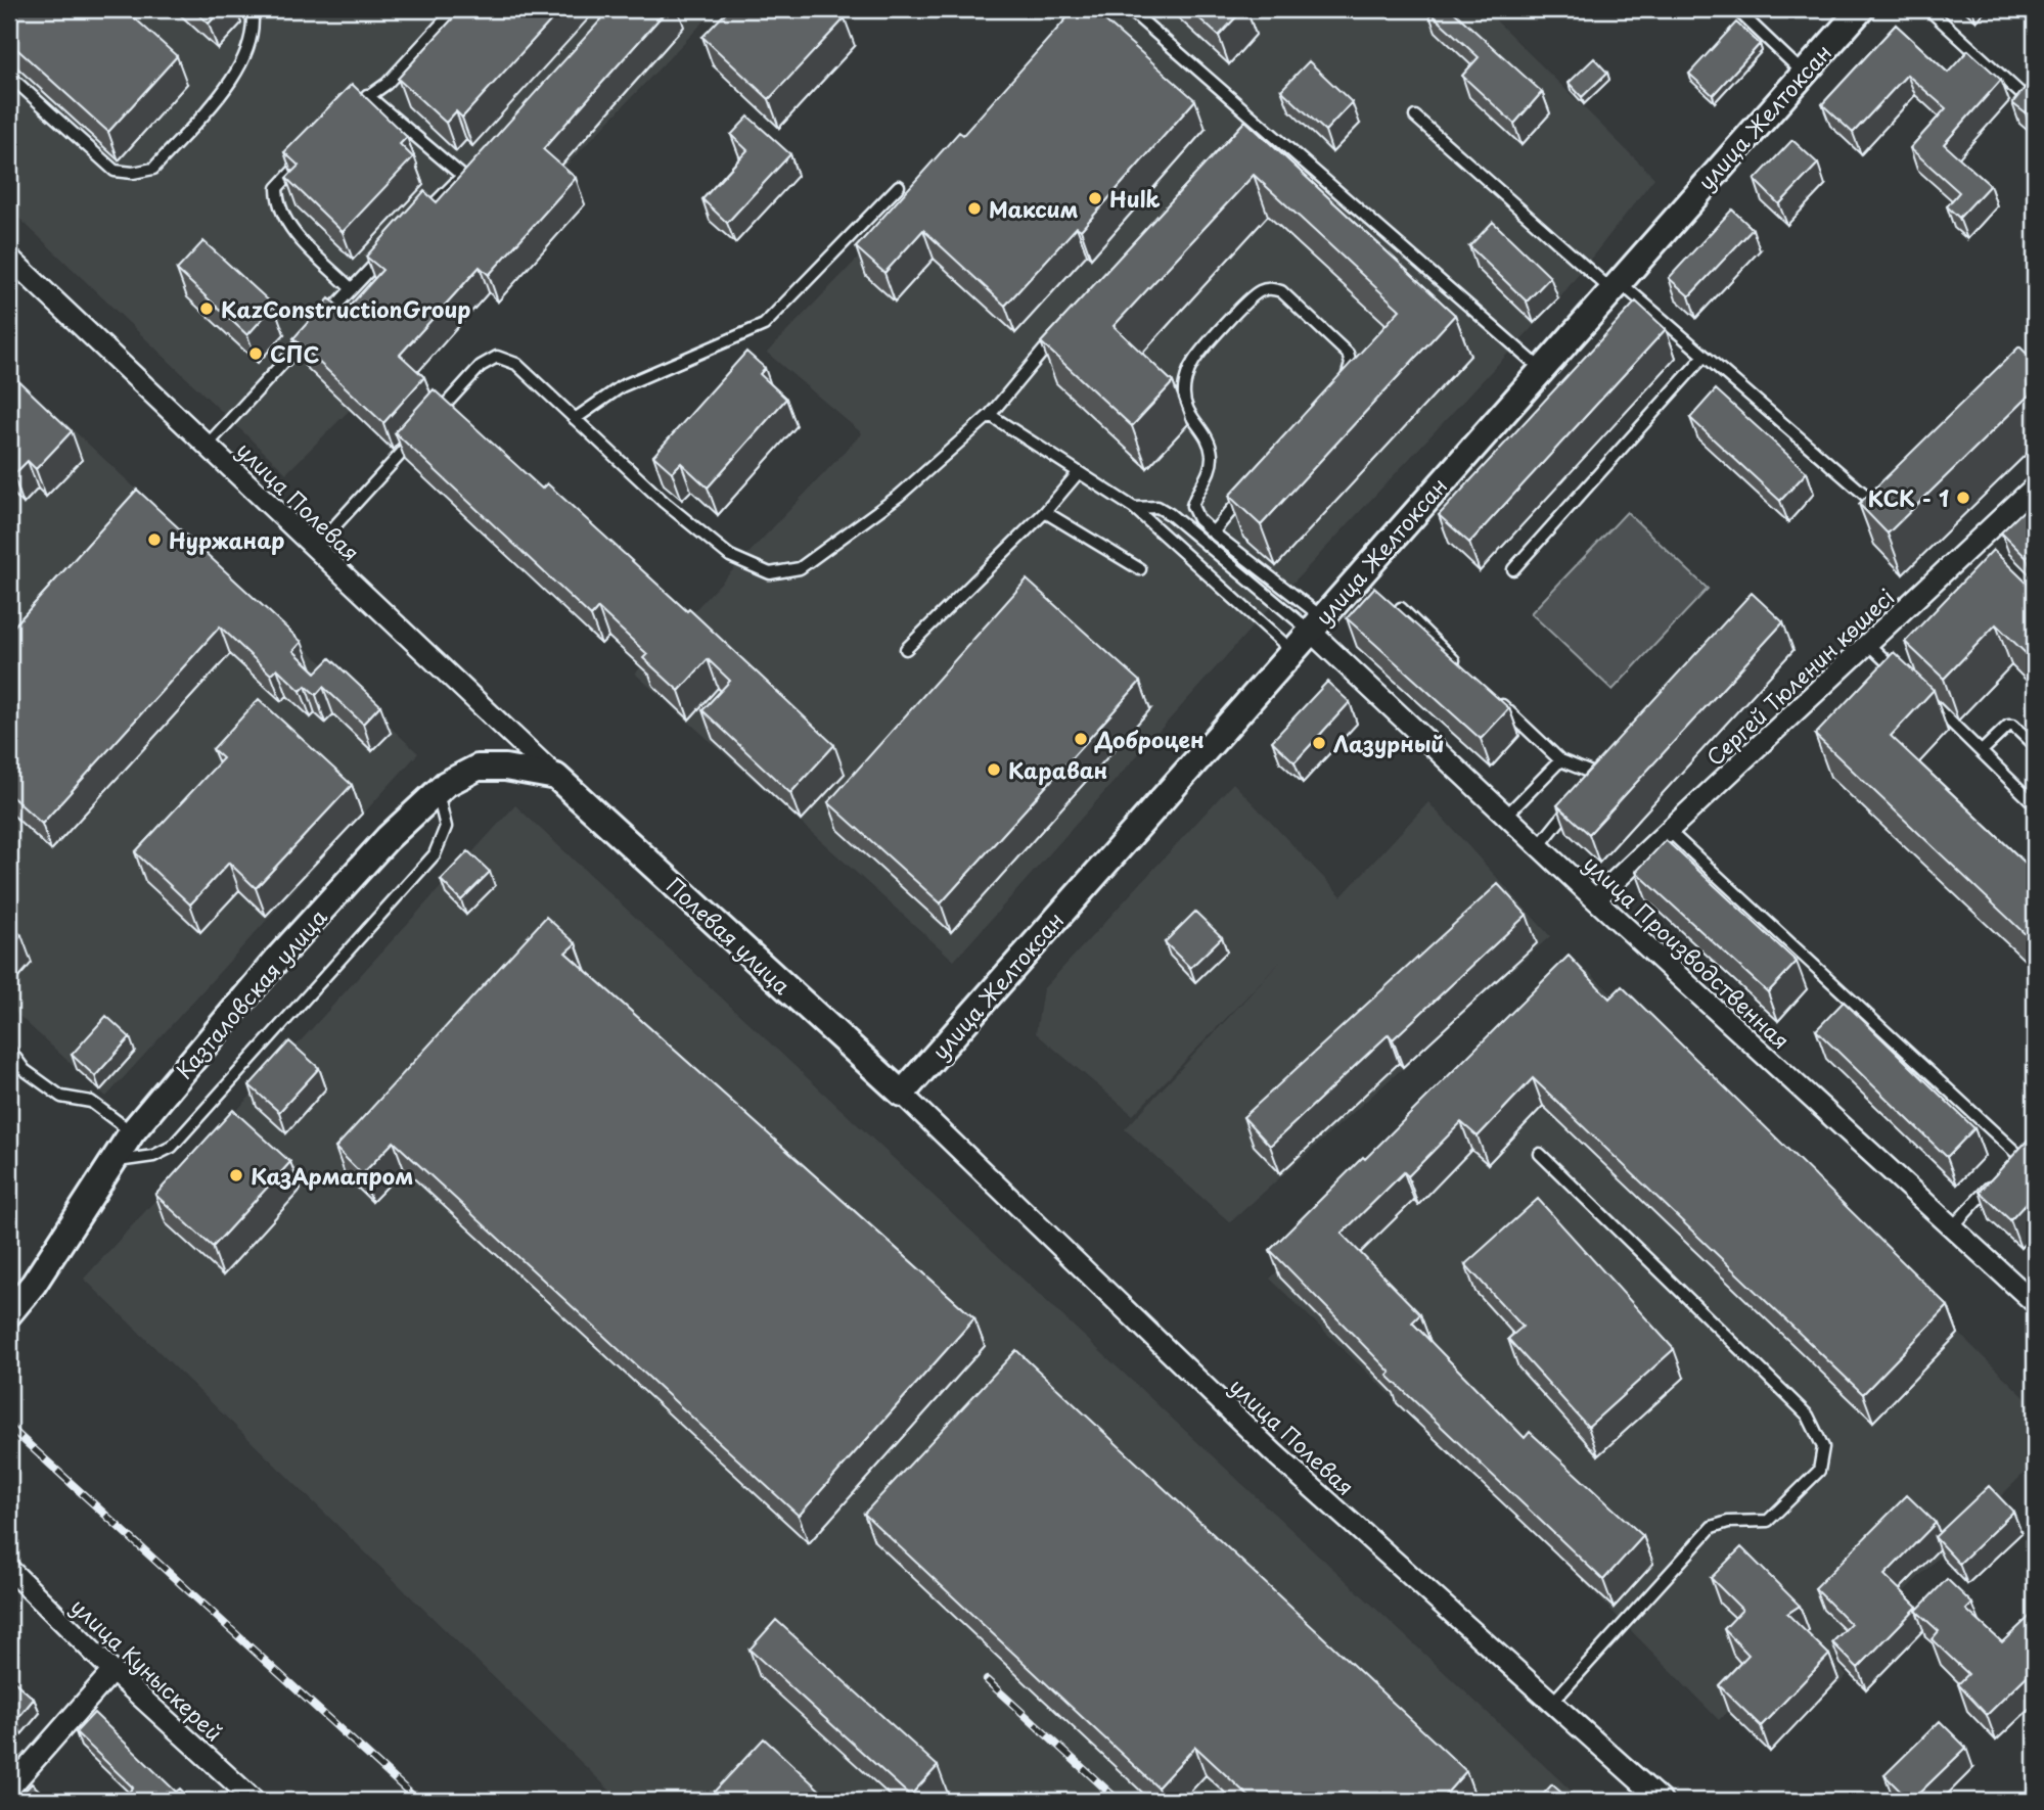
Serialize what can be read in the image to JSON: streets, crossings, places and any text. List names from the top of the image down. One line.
{"streets":{"street":["улица Желтоксан","улица Полевая","Сергей Тюленин көшесі","Полевая улица","улица Производственная","Казталовская улица","улица Куныскерей"]},"crossings":[["улица Желтоксан","улица Полевая"],["улица Желтоксан","Полевая улица"],["улица Желтоксан","улица Производственная"],["улица Полевая","Полевая улица"],["улица Полевая","Казталовская улица"],["Сергей Тюленин көшесі","улица Производственная"],["Полевая улица","Казталовская улица"]],"places":["Hulk","Максим","KazConstructionGroup","СПС","КСК - 1","Нуржанар","Доброцен","Лазурный","Караван","КазАрмапром"]}
